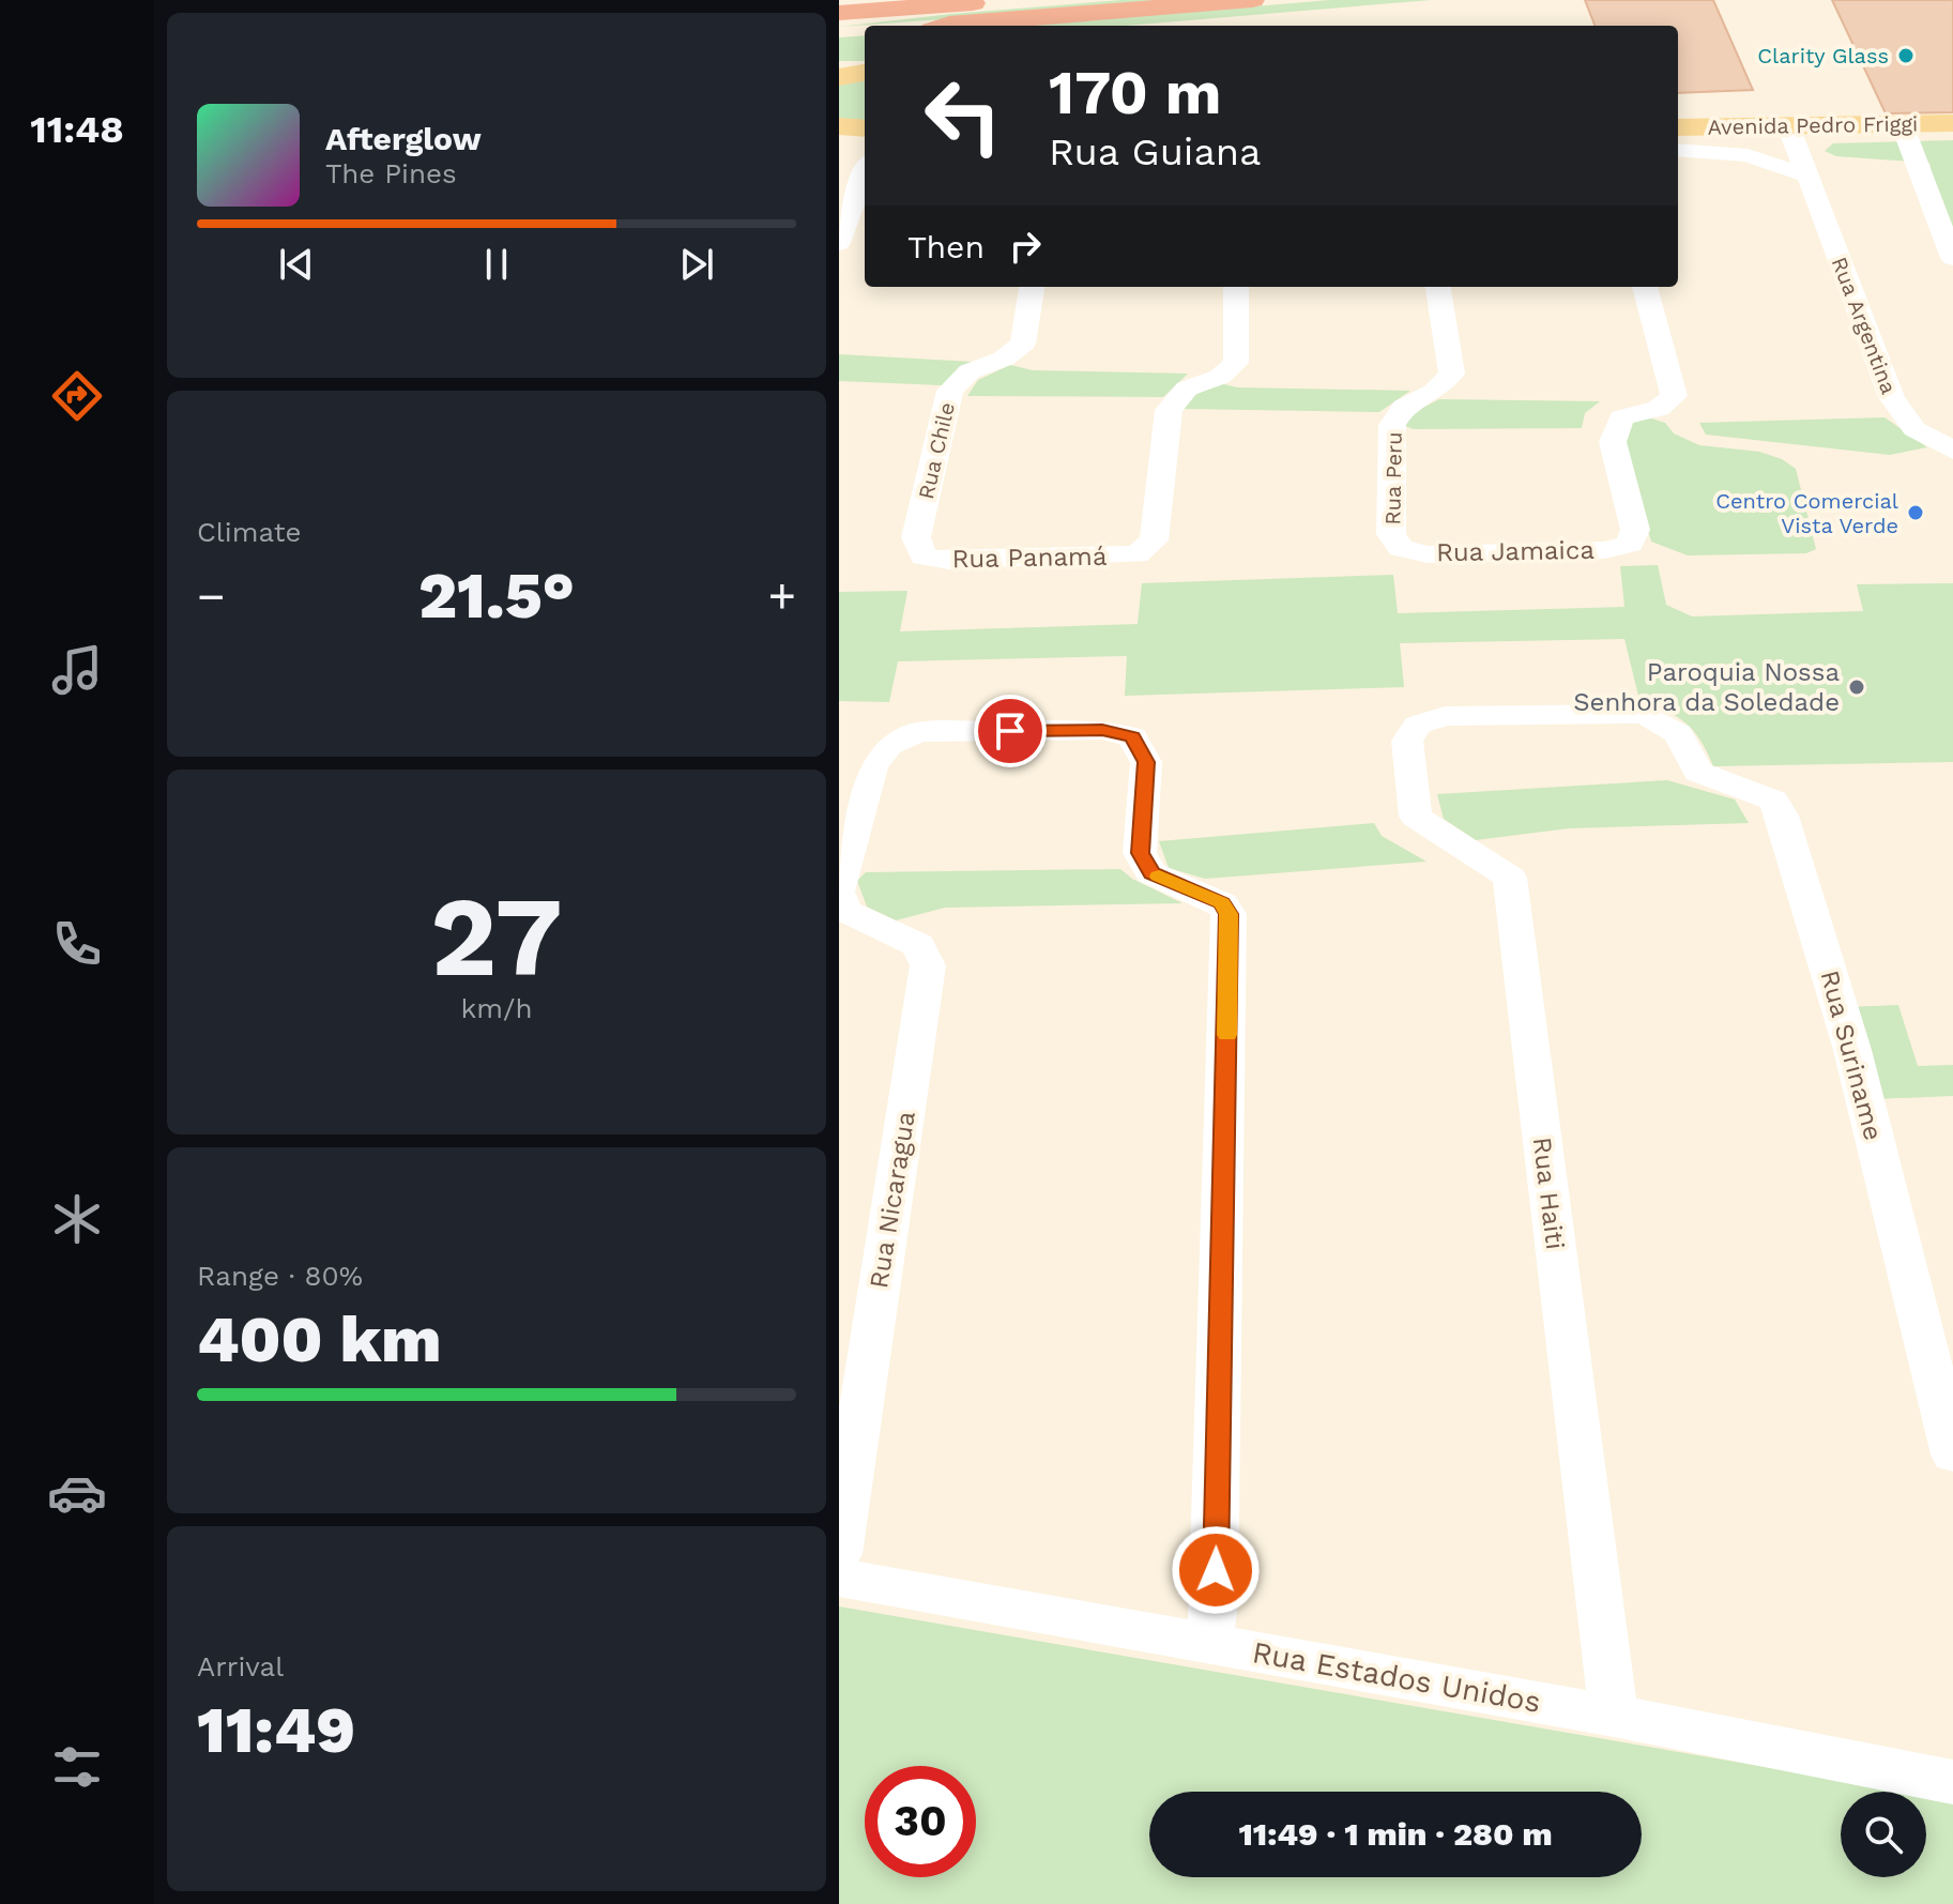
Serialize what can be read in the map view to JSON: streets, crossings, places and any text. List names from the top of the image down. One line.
{"streets":{"main road":["Avenida Pedro Friggi"],"street":["Rua Argentina","Rua Chile","Rua Peru","Rua Jamaica","Rua Panamá","Rua Suriname","Rua Haiti","Rua Nicaragua","Rua Estados Unidos"]},"crossings":[["Avenida Pedro Friggi","Rua Argentina"],["Rua Chile","Rua Panamá"],["Rua Peru","Rua Jamaica"],["Rua Suriname","Rua Haiti"],["Rua Haiti","Rua Estados Unidos"],["Rua Nicaragua","Rua Estados Unidos"]],"places":["Clarity Glass","Centro Comercial Vista Verde","Paroquia Nossa Senhora da Soledade"],"page":{"tabs":"11:48","turn":["170 m","Rua Guiana"],"song":["Afterglow","The Pines"],"then":"Then","tile":["Climate",["27","km/h"],["Range · 80%","400 km"],["Arrival","11:49"]],"heat":["−","21.5°","+"],"limit":"30","trip":"11:49 · 1 min · 280 m"}}
